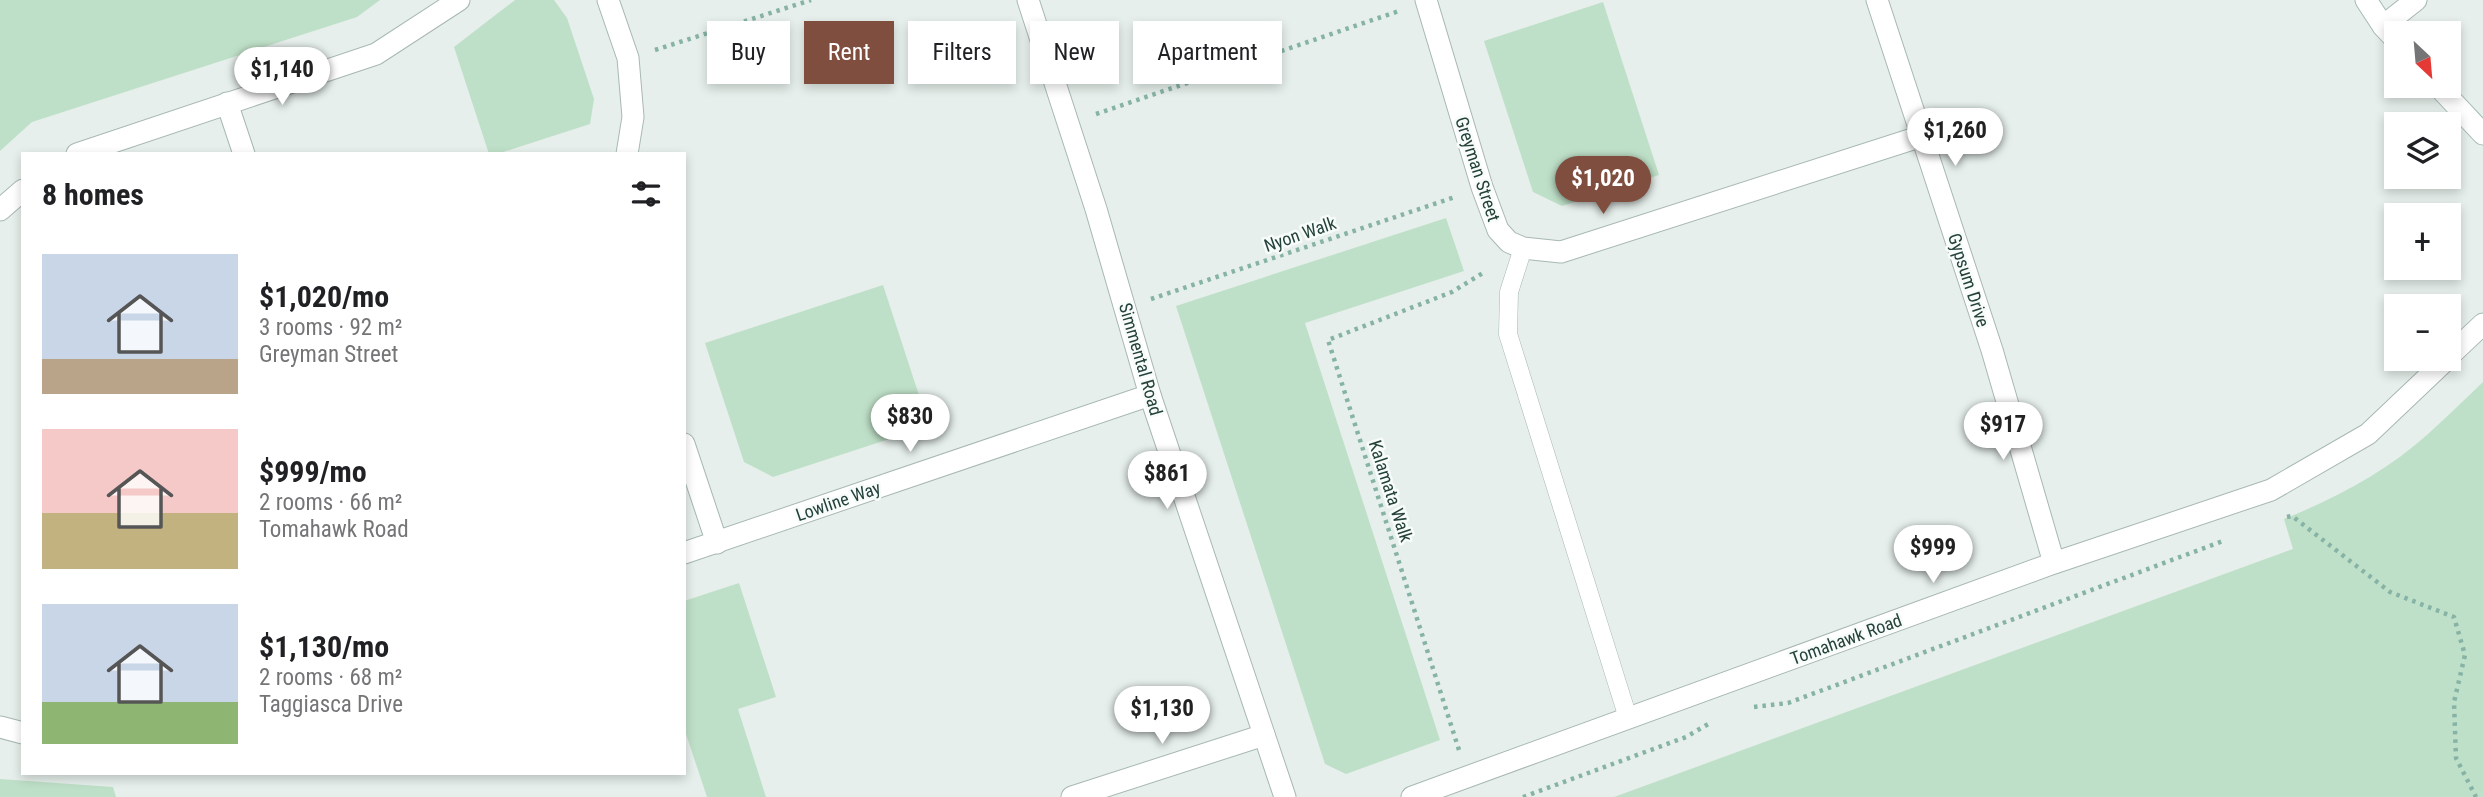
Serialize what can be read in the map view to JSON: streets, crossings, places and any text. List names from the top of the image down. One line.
{"streets":{"street":["Greyman Street","Gypsum Drive","Simmental Road","Lowline Way","Tomahawk Road"],"path":["Nyon Walk","Kalamata Walk"]},"crossings":[["Greyman Street","Nyon Walk"],["Nyon Walk","Simmental Road"],["Gypsum Drive","Tomahawk Road"],["Simmental Road","Lowline Way"],["Kalamata Walk","Tomahawk Road"]],"north":"bottom right","page":{"map_buttons":["+","−"],"chip":["Buy","Rent","Filters","New","Apartment"],"price":["$1,140","$1,260","$1,020","$830","$917","$861","$999","$1,130"],"heading":"8 homes","list":[{"name":"$1,020/mo","note":"3 rooms · 92 m² · Greyman Street"},{"name":"$999/mo","note":"2 rooms · 66 m² · Tomahawk Road"},{"name":"$1,130/mo","note":"2 rooms · 68 m² · Taggiasca Drive"}]}}
